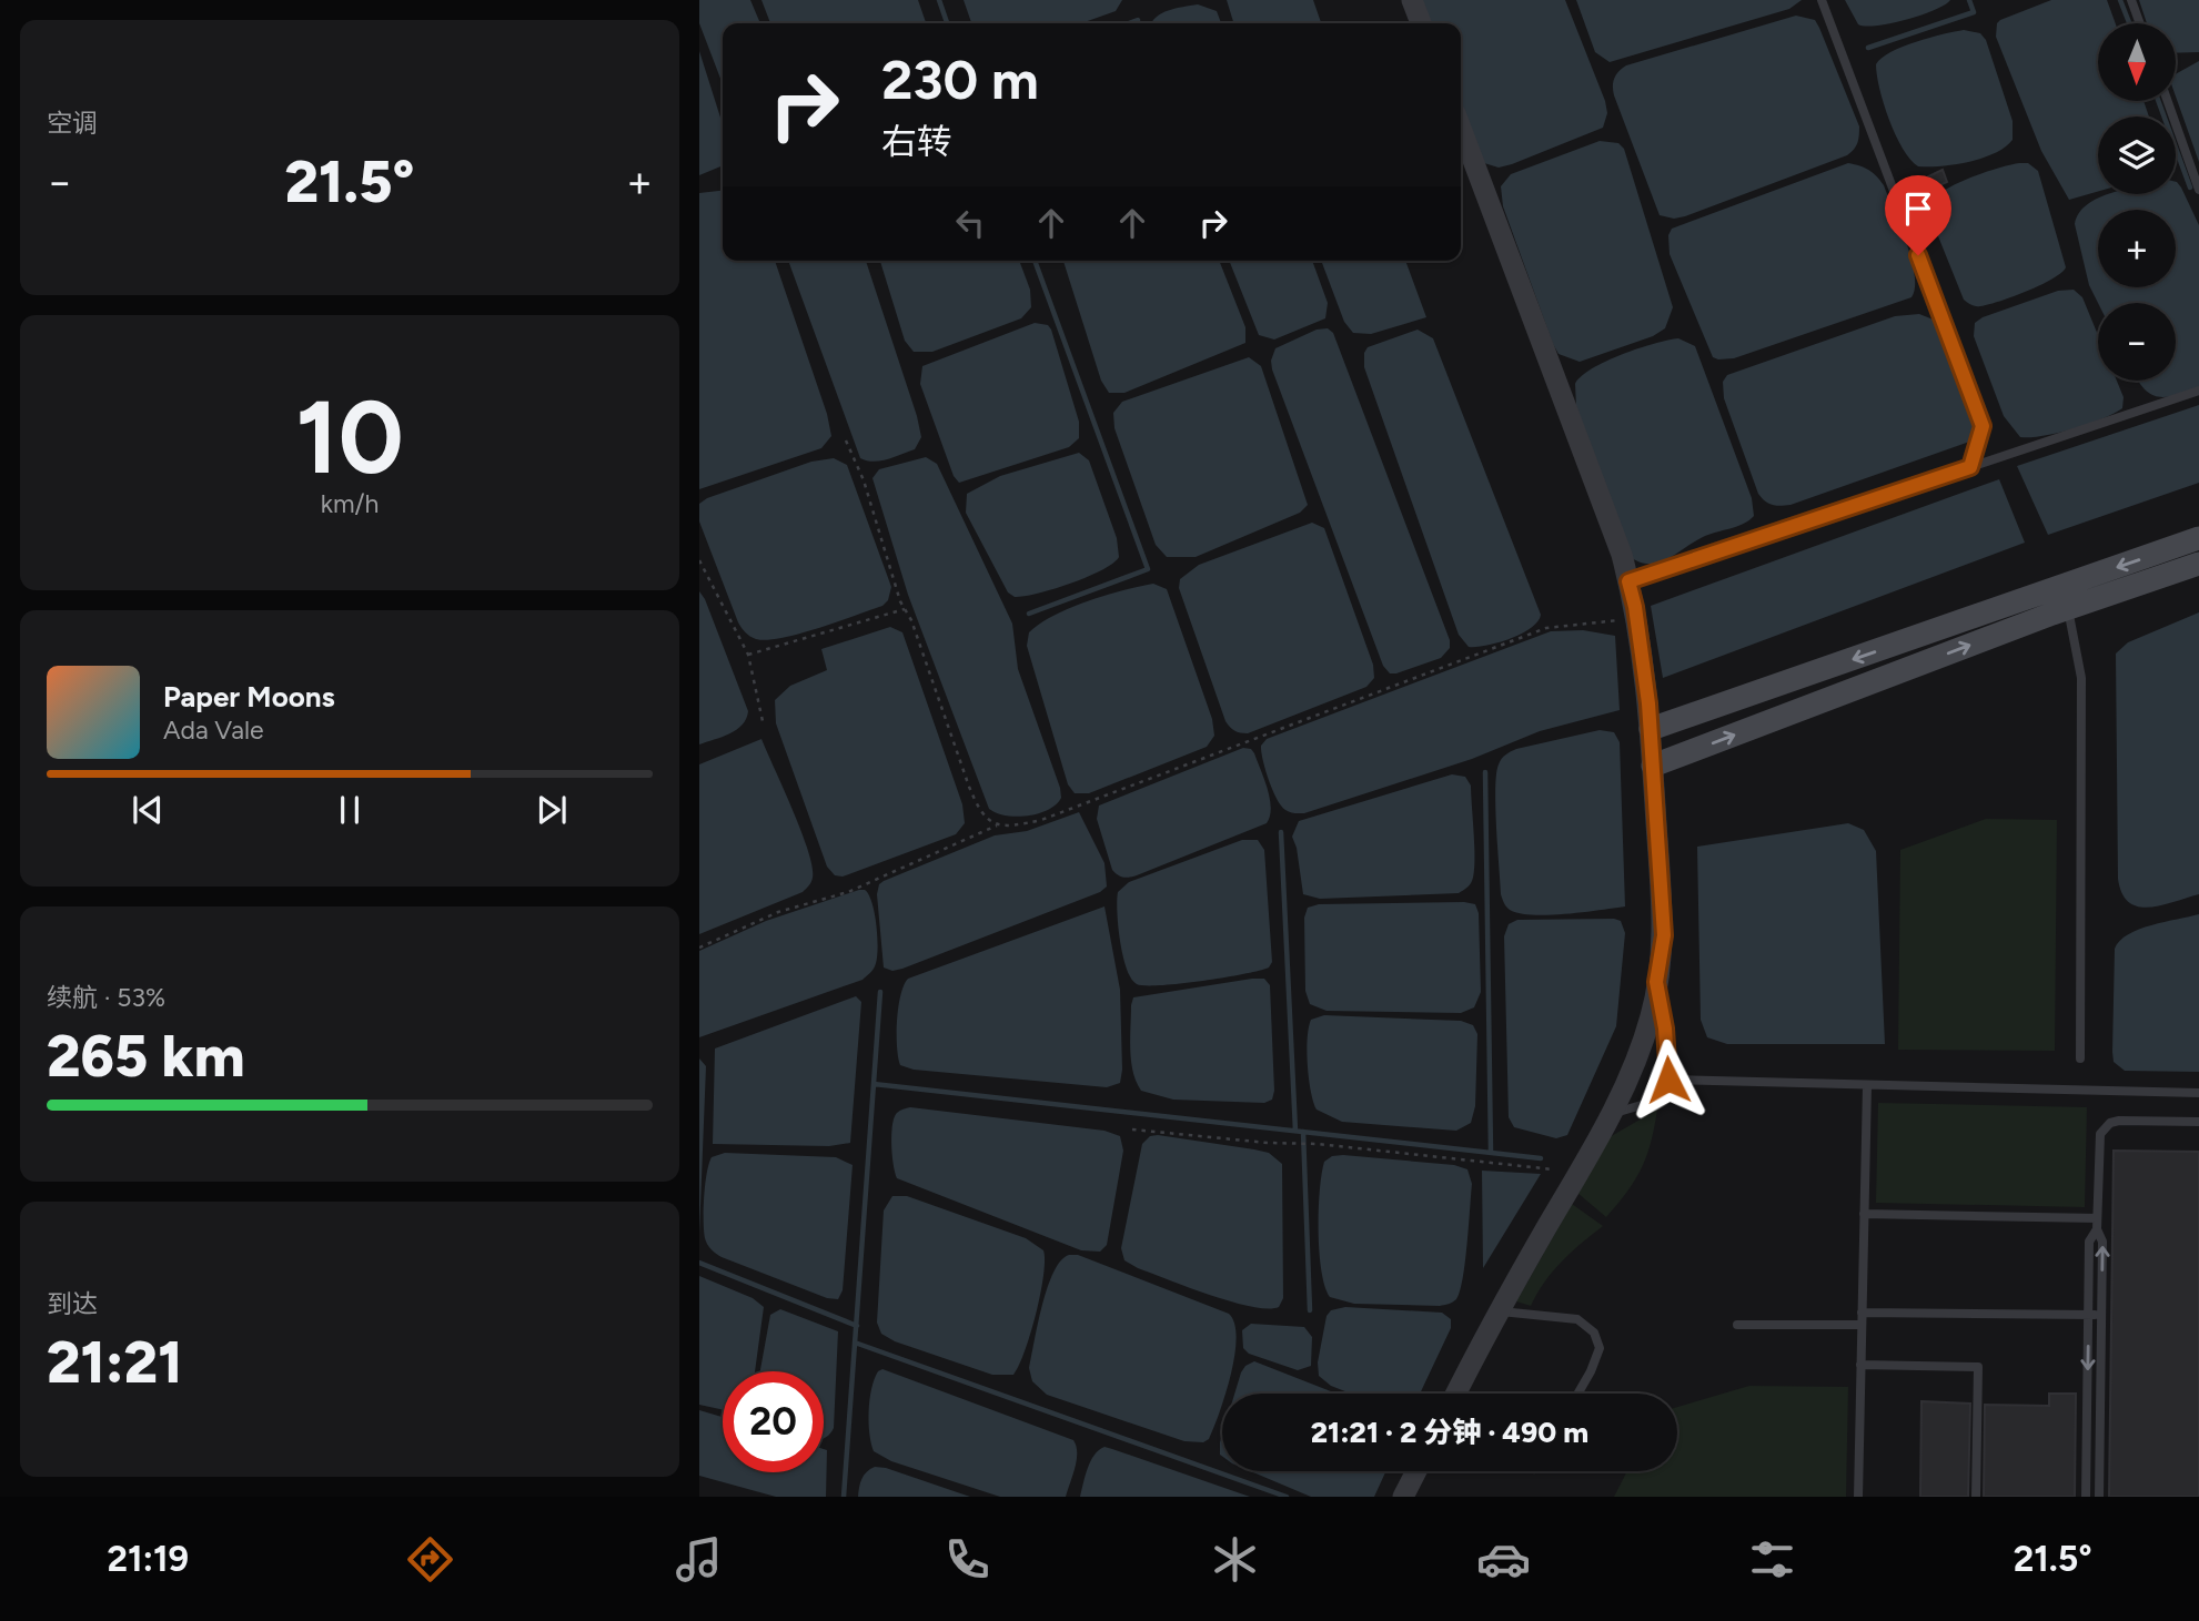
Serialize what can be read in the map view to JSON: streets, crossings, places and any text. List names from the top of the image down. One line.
{"north":"bottom","page":{"tile":["空调",["10","km/h"],["续航 · 53%","265 km"],["到达","21:21"]],"map_buttons":["+","−"],"turn":["230 m","右转"],"heat":["−","21.5°","+"],"song":["Paper Moons","Ada Vale"],"limit":"20","trip":"21:21 · 2 分钟 · 490 m","tabs":["21:19","21.5°"]}}
